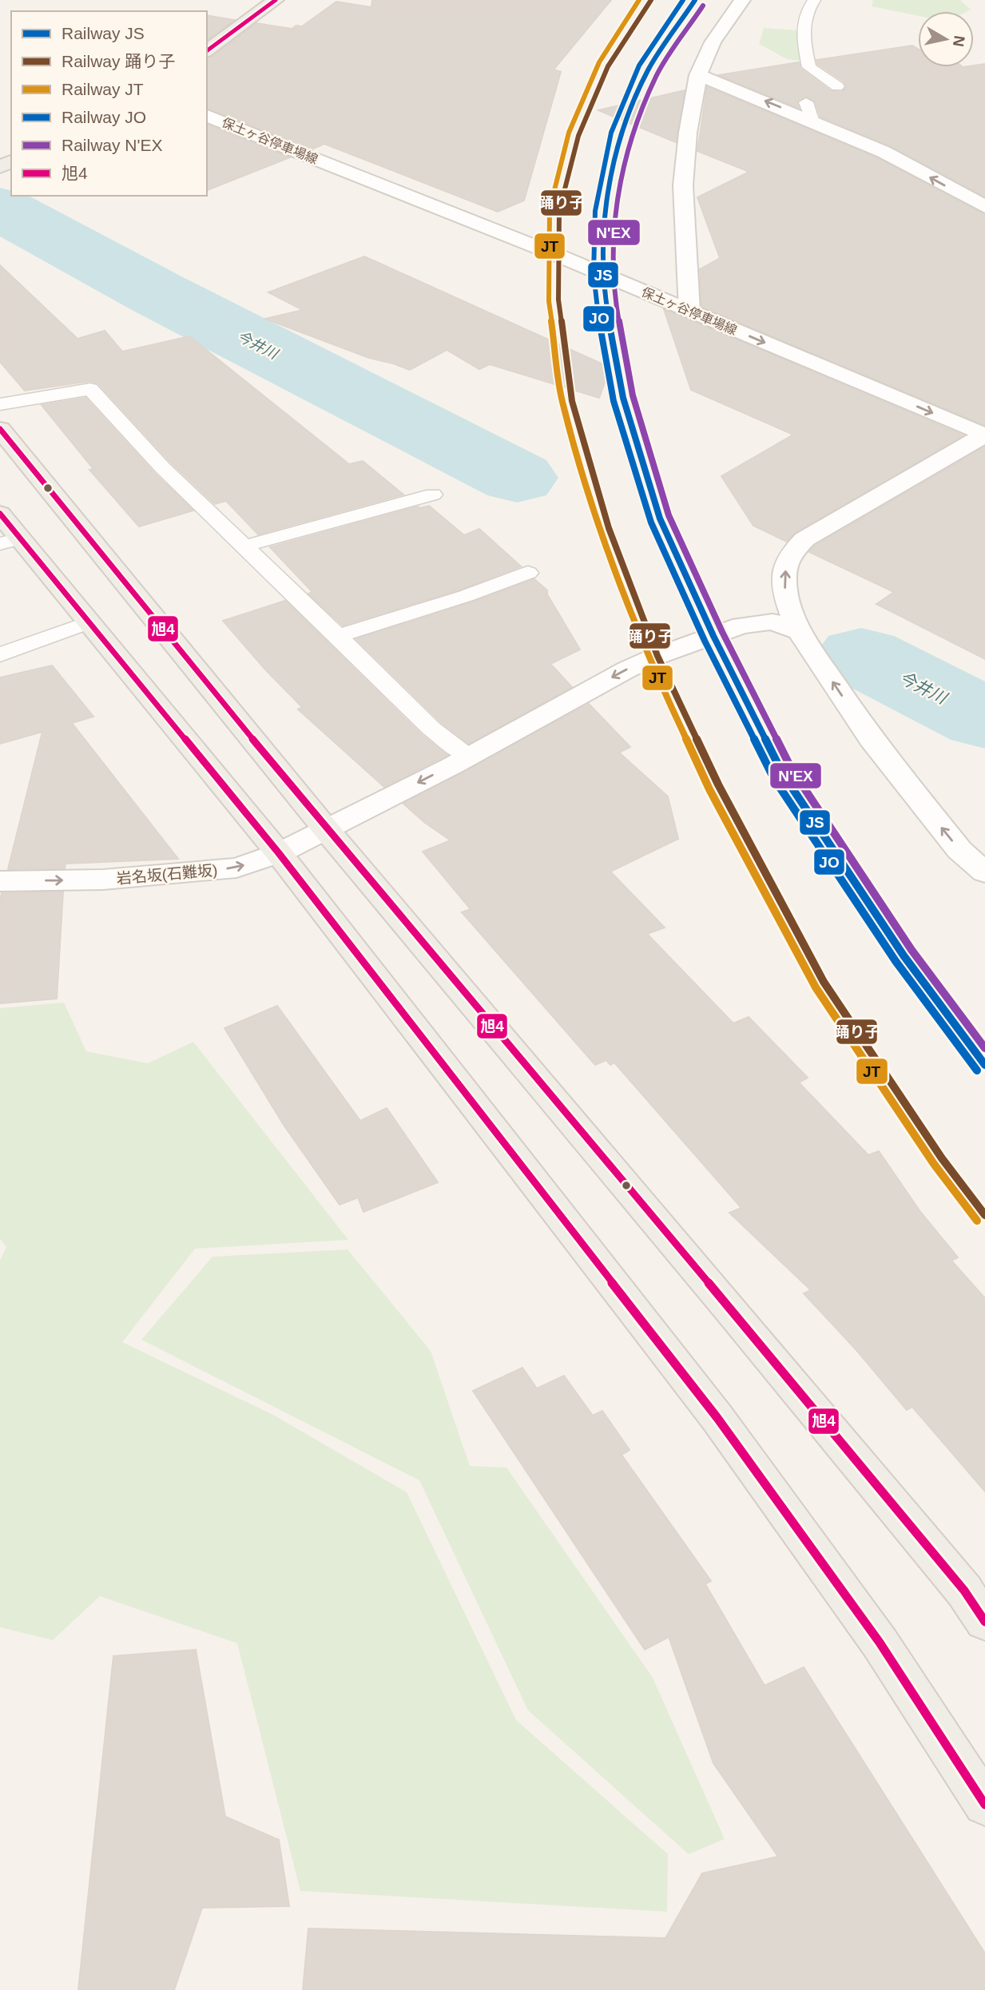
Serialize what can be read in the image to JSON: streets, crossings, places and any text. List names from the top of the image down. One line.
{"streets":{"street":["保土ヶ谷停車場線","岩名坂(石難坂)"]},"water":["今井川"],"lines":["rail line JS","rail line 踊り子","rail line JT","rail line JO","transit line 旭4","rail line N'EX"],"legend":["Railway JS","Railway 踊り子","Railway JT","Railway JO","Railway N'EX","旭4"],"north":"right"}
